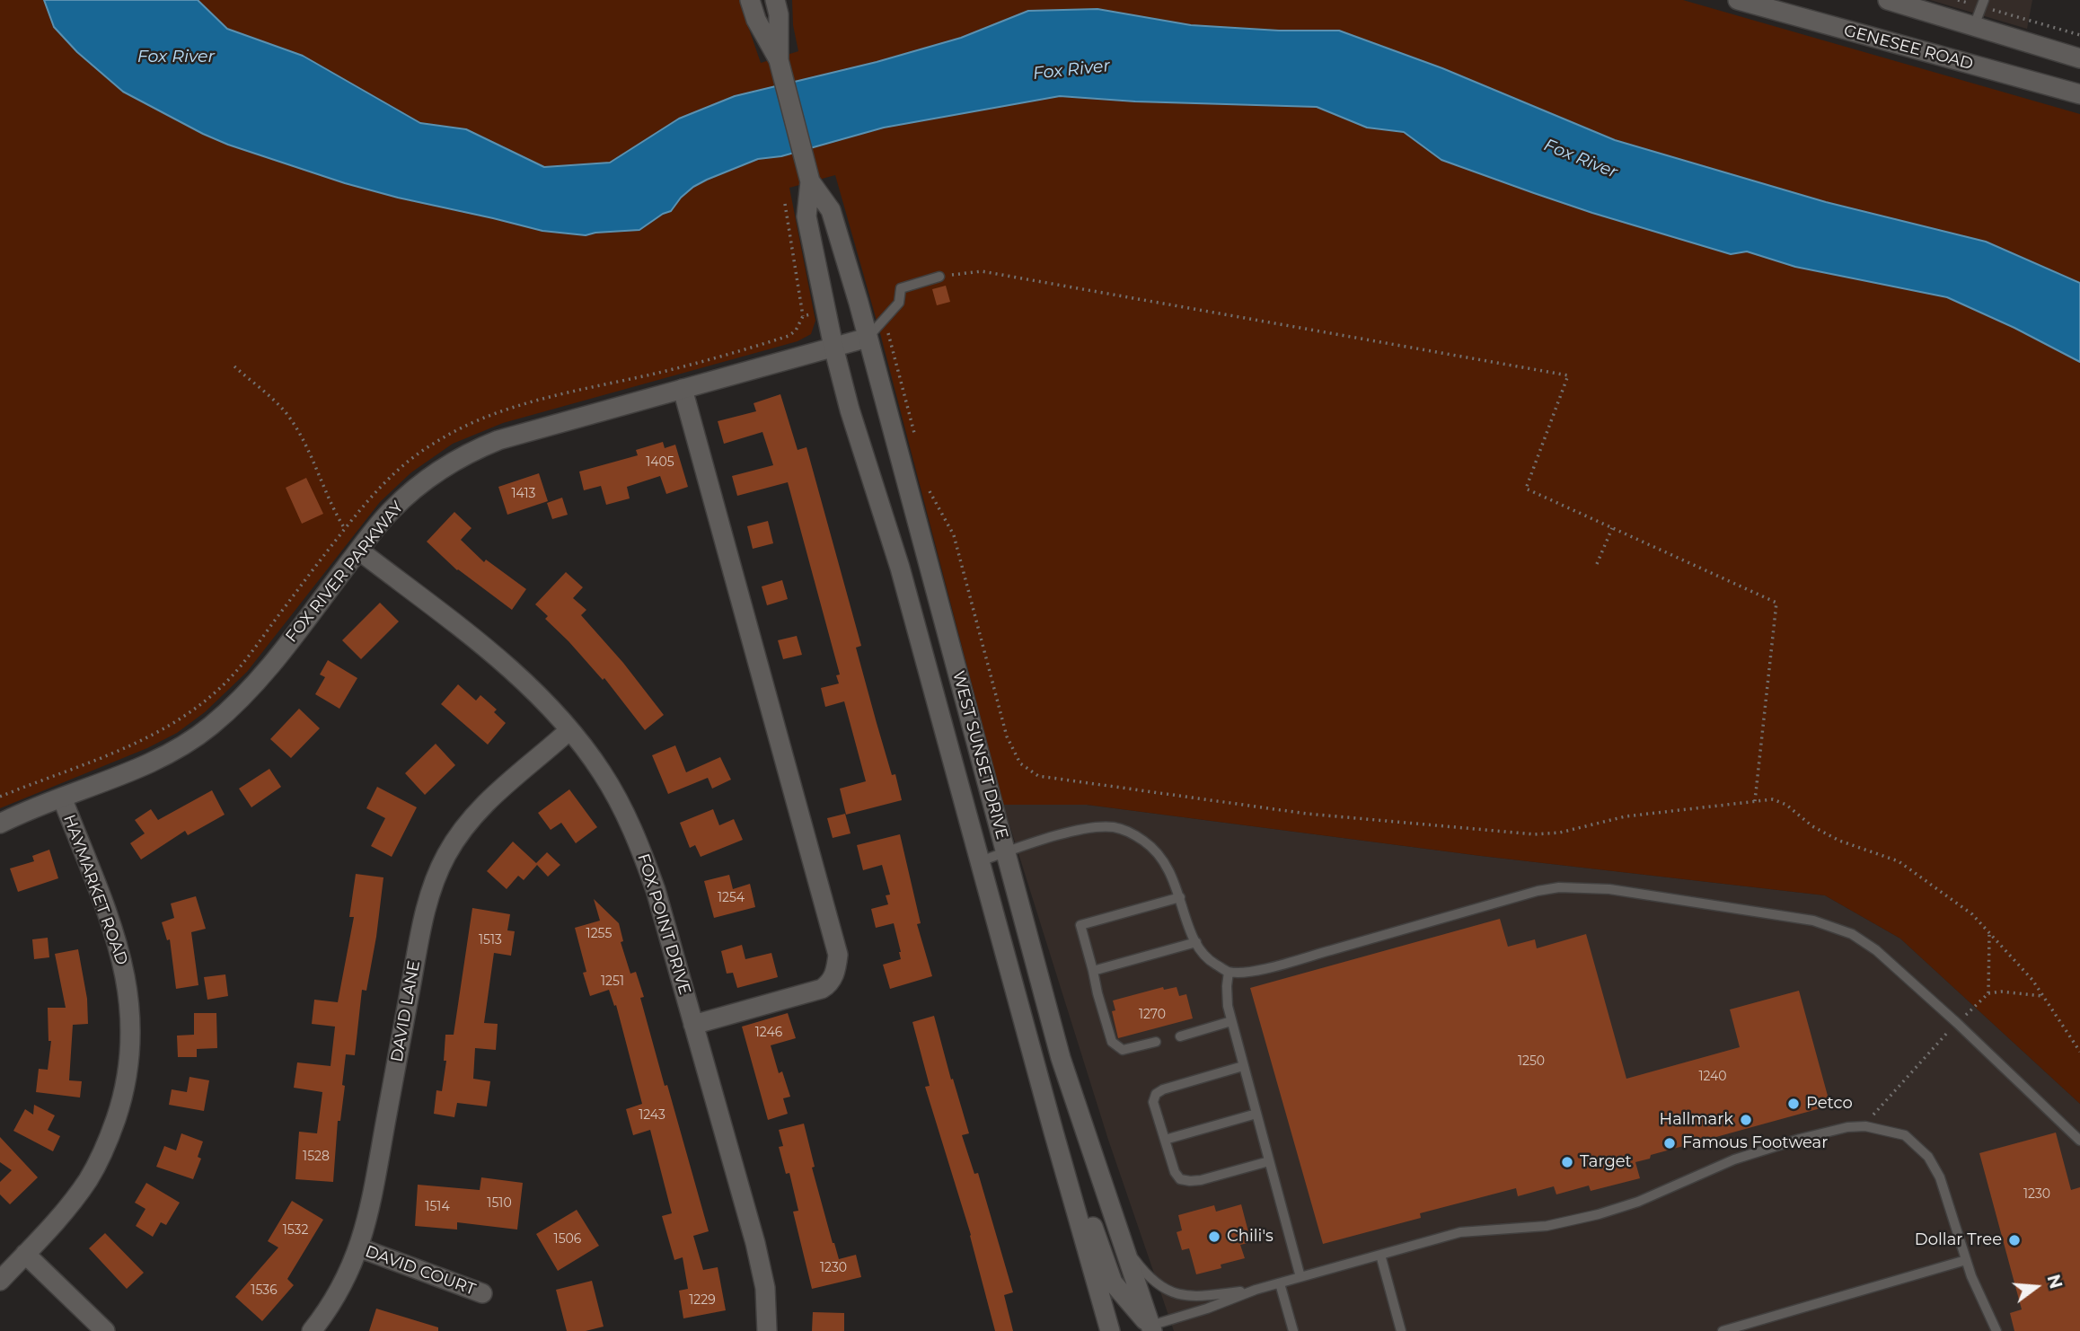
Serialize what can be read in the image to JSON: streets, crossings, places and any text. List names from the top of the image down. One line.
{"streets":{"street":["GENESEE ROAD","FOX RIVER PARKWAY","WEST SUNSET DRIVE","HAYMARKET ROAD","FOX POINT DRIVE","DAVID LANE","DAVID COURT"]},"crossings":[["FOX RIVER PARKWAY","WEST SUNSET DRIVE"],["FOX RIVER PARKWAY","HAYMARKET ROAD"],["FOX RIVER PARKWAY","FOX POINT DRIVE"],["FOX POINT DRIVE","DAVID LANE"],["DAVID LANE","DAVID COURT"]],"water":["Fox River"],"places":["Petco","Hallmark","Famous Footwear","Target","Chili's","Dollar Tree"],"house_numbers":["1405","1413","1254","1255","1513","1251","1270","1246","1250","1240","1243","1528","1230","1510","1514","1532","1506","1230","1536","1229"],"north":"right"}
